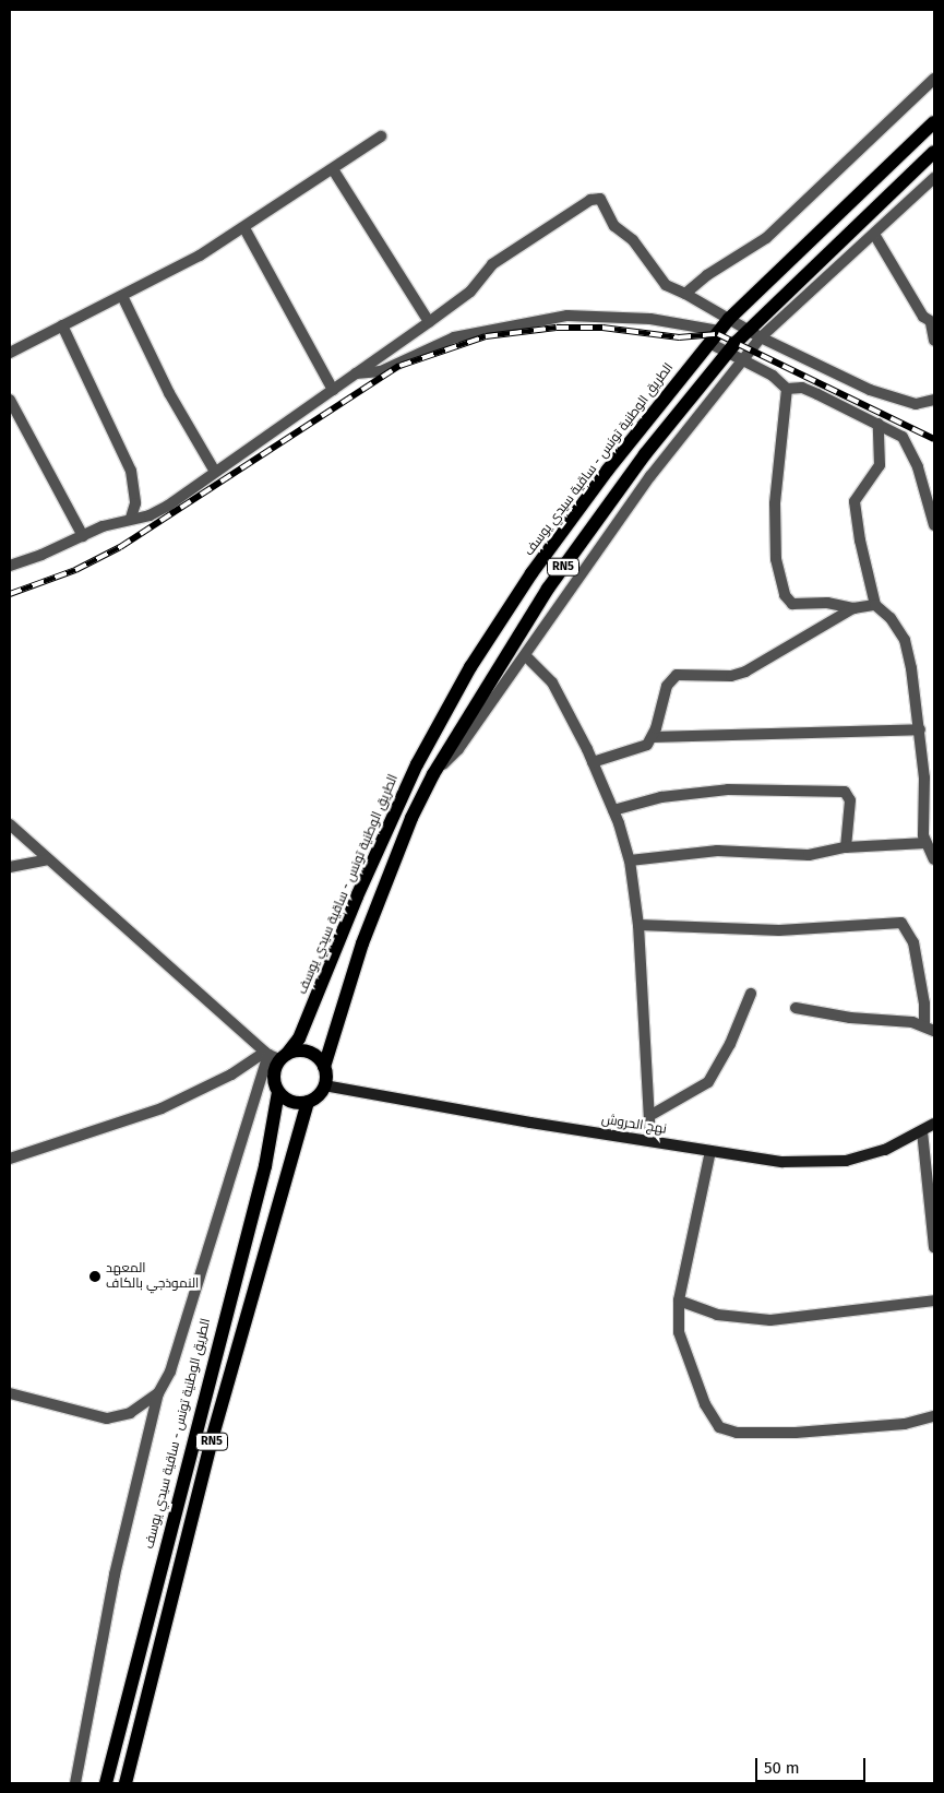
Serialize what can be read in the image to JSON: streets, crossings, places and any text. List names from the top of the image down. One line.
{"streets":{"main road":["الطريق الوطنية تونس - ساقية سيدي يوسف","RN5"],"street":["نهج الحروش"]},"crossings":[["الطريق الوطنية تونس - ساقية سيدي يوسف","RN5"],["الطريق الوطنية تونس - ساقية سيدي يوسف","نهج الحروش"],["RN5","نهج الحروش"]],"places":["المعهد النموذجي بالكاف"],"scale_bar":"50 m"}
